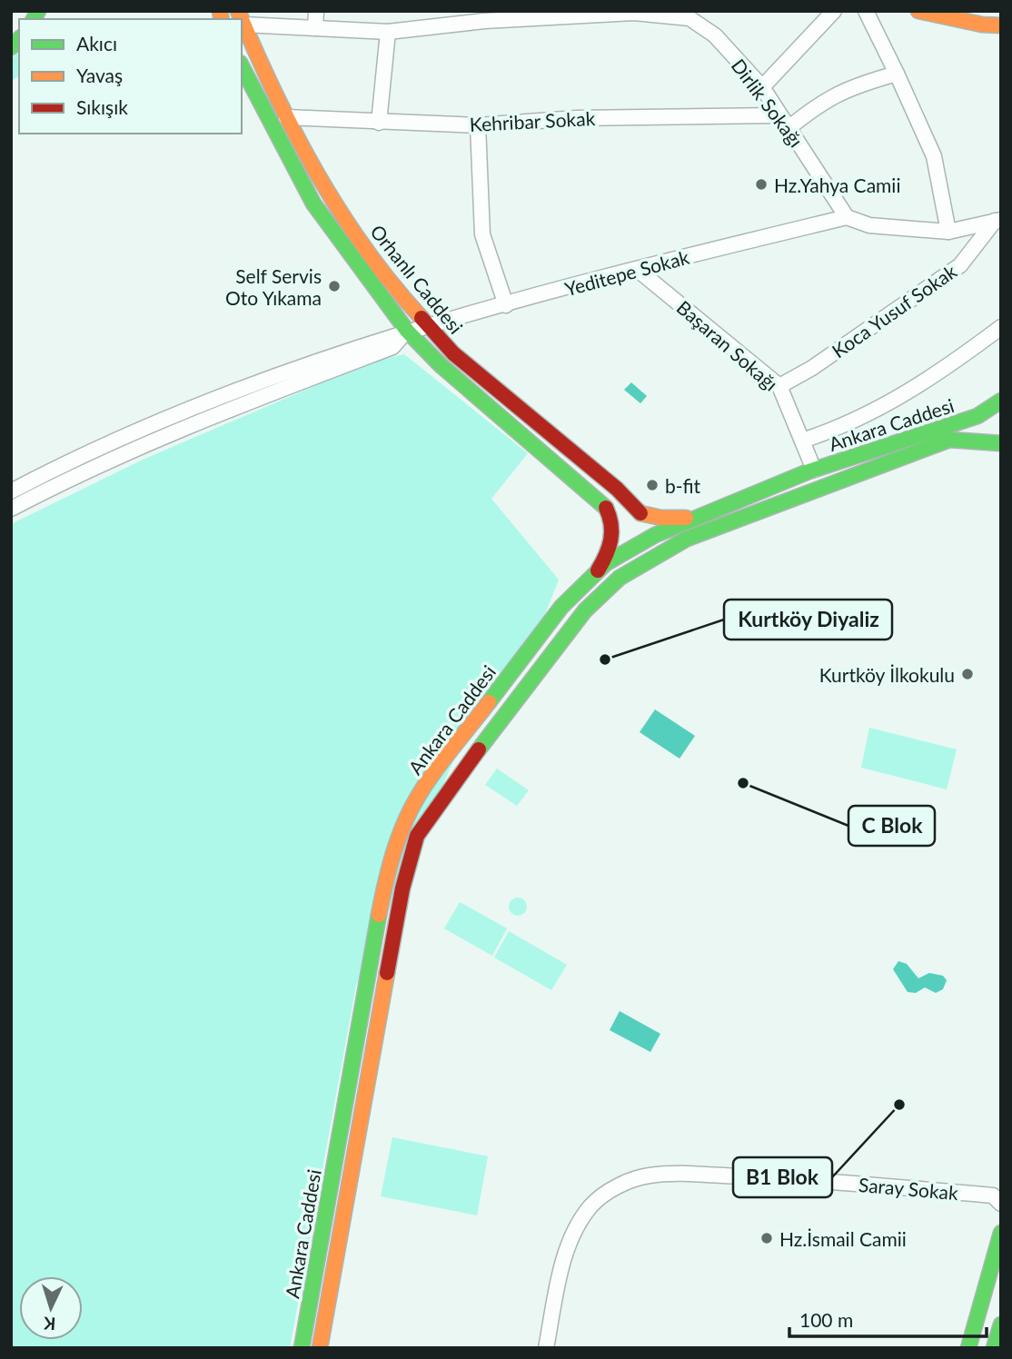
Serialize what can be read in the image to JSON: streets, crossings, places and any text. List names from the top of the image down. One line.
{"streets":{"main road":["Orhanlı Caddesi","Ankara Caddesi"],"street":["Dirlik Sokağı","Kehribar Sokak","Yeditepe Sokak","Koca Yusuf Sokak","Başaran Sokağı","Saray Sokak"]},"crossings":[["Dirlik Sokağı","Kehribar Sokak"],["Dirlik Sokağı","Yeditepe Sokak"],["Kehribar Sokak","Orhanlı Caddesi"],["Yeditepe Sokak","Orhanlı Caddesi"],["Yeditepe Sokak","Başaran Sokağı"],["Orhanlı Caddesi","Ankara Caddesi"],["Koca Yusuf Sokak","Başaran Sokağı"],["Başaran Sokağı","Ankara Caddesi"]],"places":["Hz.Yahya Camii","Self Servis Oto Yıkama","b-fit","Kurtköy Diyaliz","Kurtköy İlkokulu","C Blok","B1 Blok","Hz.İsmail Camii"],"legend":["Akıcı","Yavaş","Sıkışık"],"scale_bar":"100 m","north":"bottom"}
